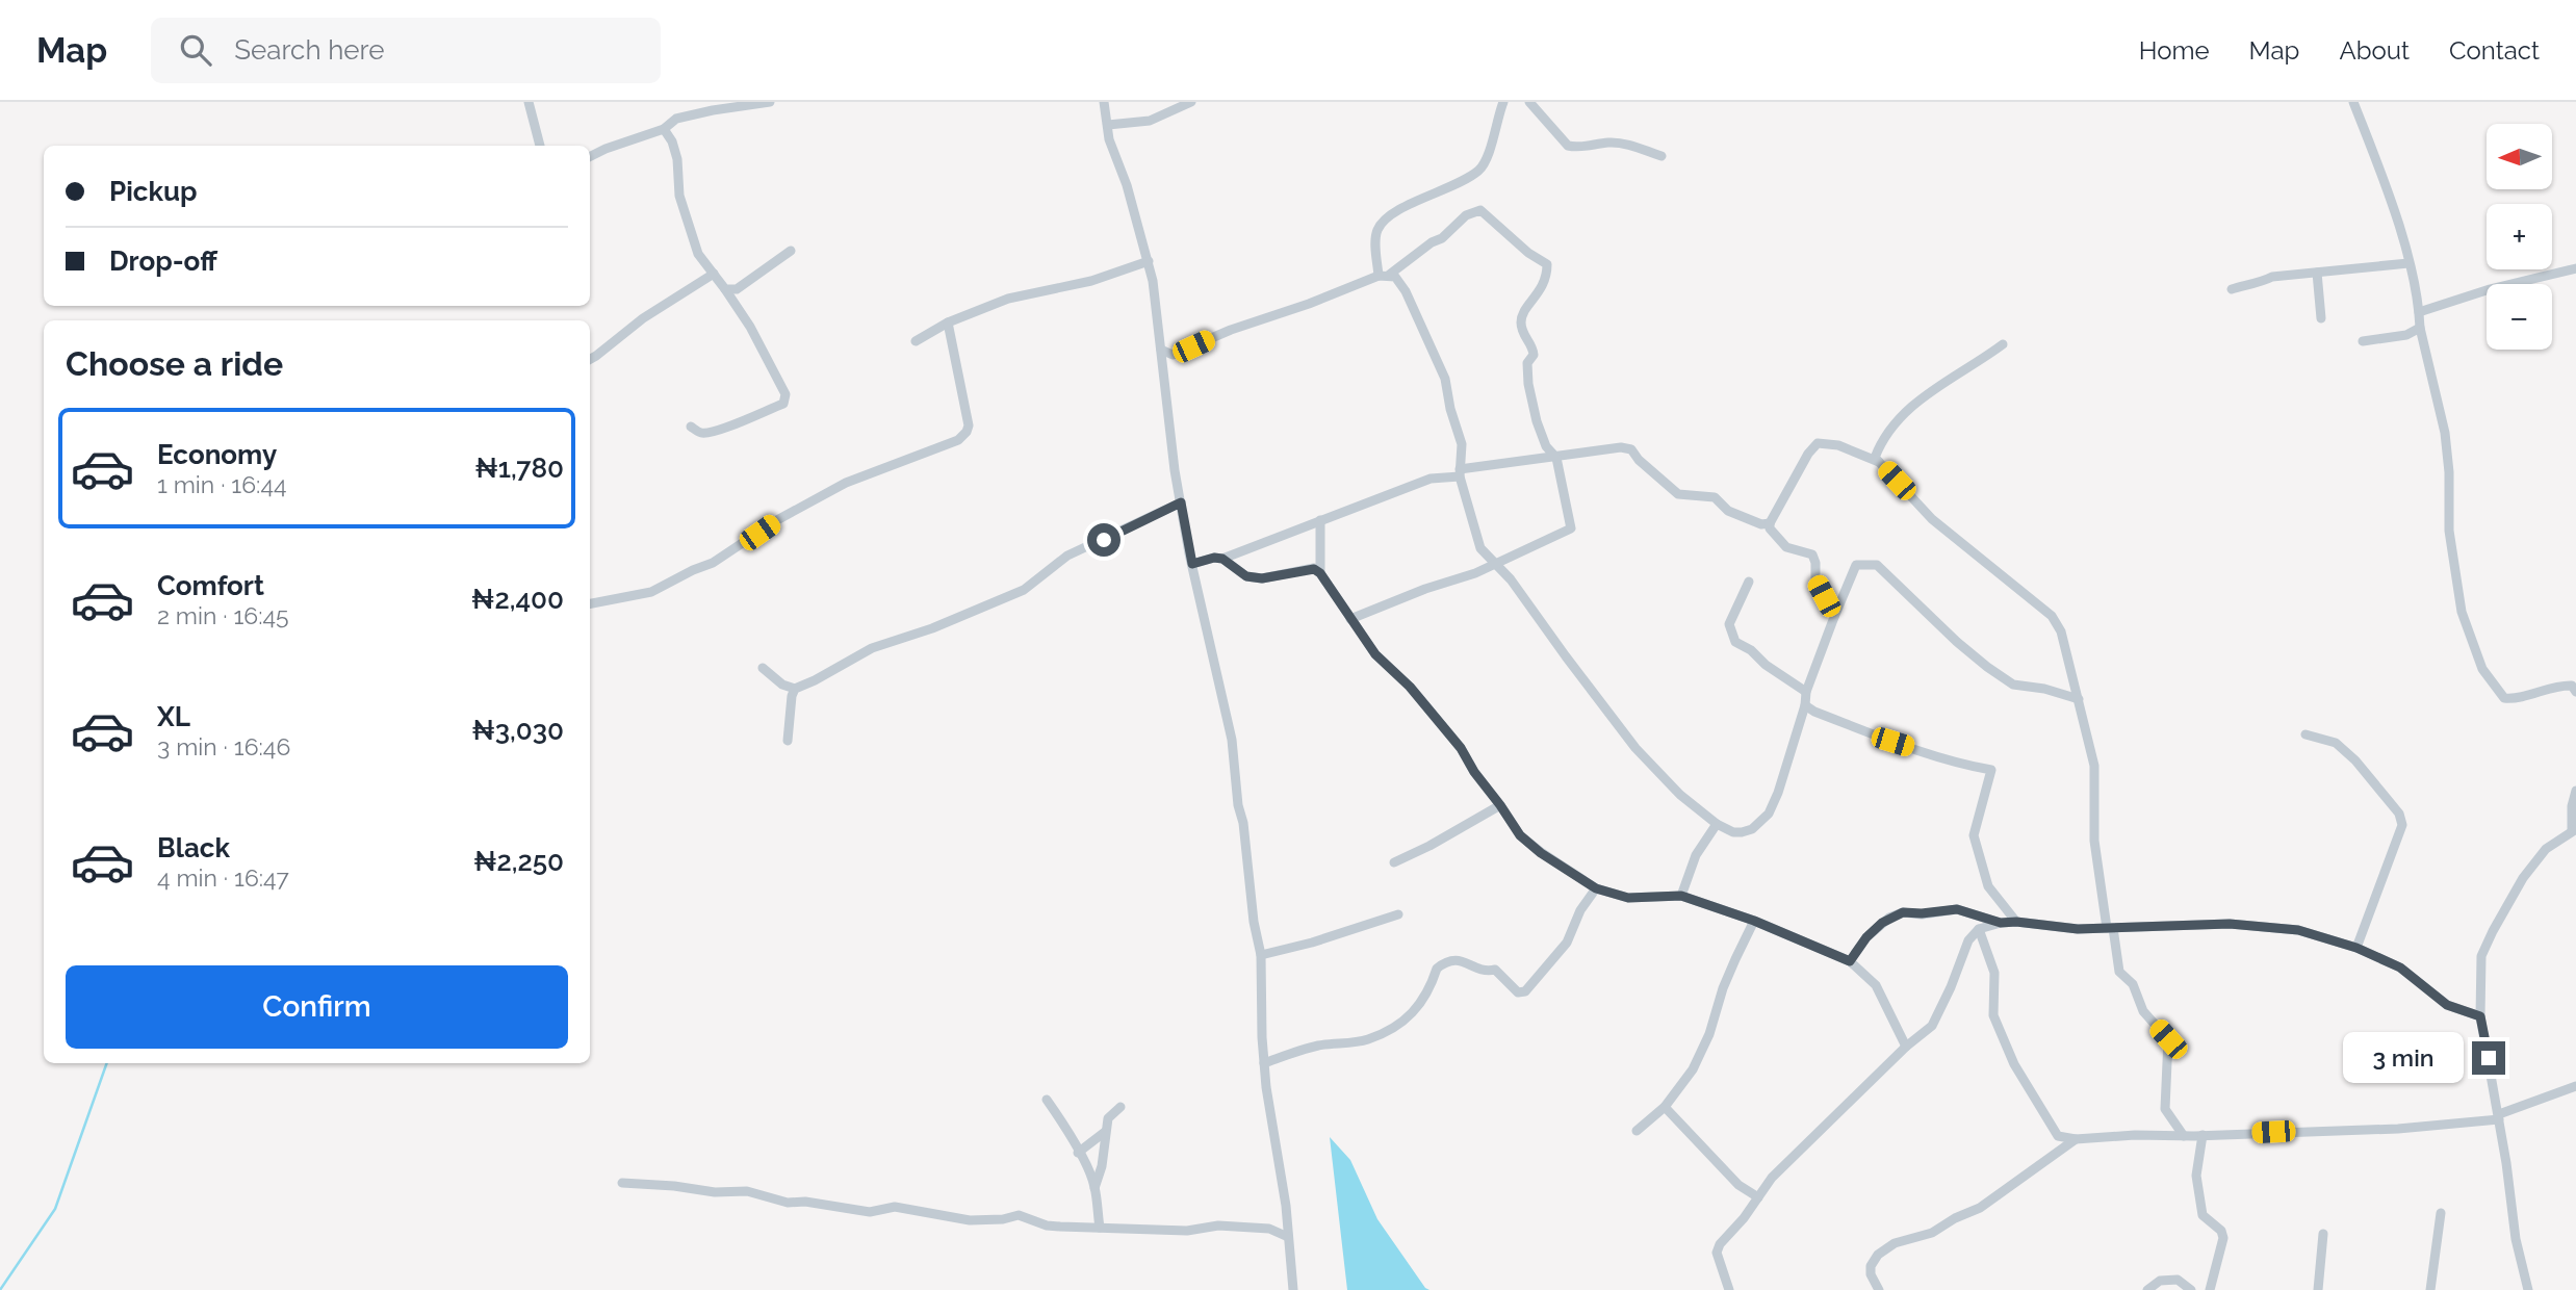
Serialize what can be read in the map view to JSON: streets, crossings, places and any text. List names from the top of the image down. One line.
{"north":"left","page":{"header":"Map","search":"Search here","nav":["Home","Map","About","Contact"],"map_buttons":["+","−"],"banner":["Pickup","Drop-off"],"heading":"Choose a ride","list":[{"name":"Economy","note":"1 min · 16:44","value":"₦1,780"},{"name":"Comfort","note":"2 min · 16:45","value":"₦2,400"},{"name":"XL","note":"3 min · 16:46","value":"₦3,030"},{"name":"Black","note":"4 min · 16:47","value":"₦2,250"}],"buttons":"Confirm","bubble":"3 min"}}
